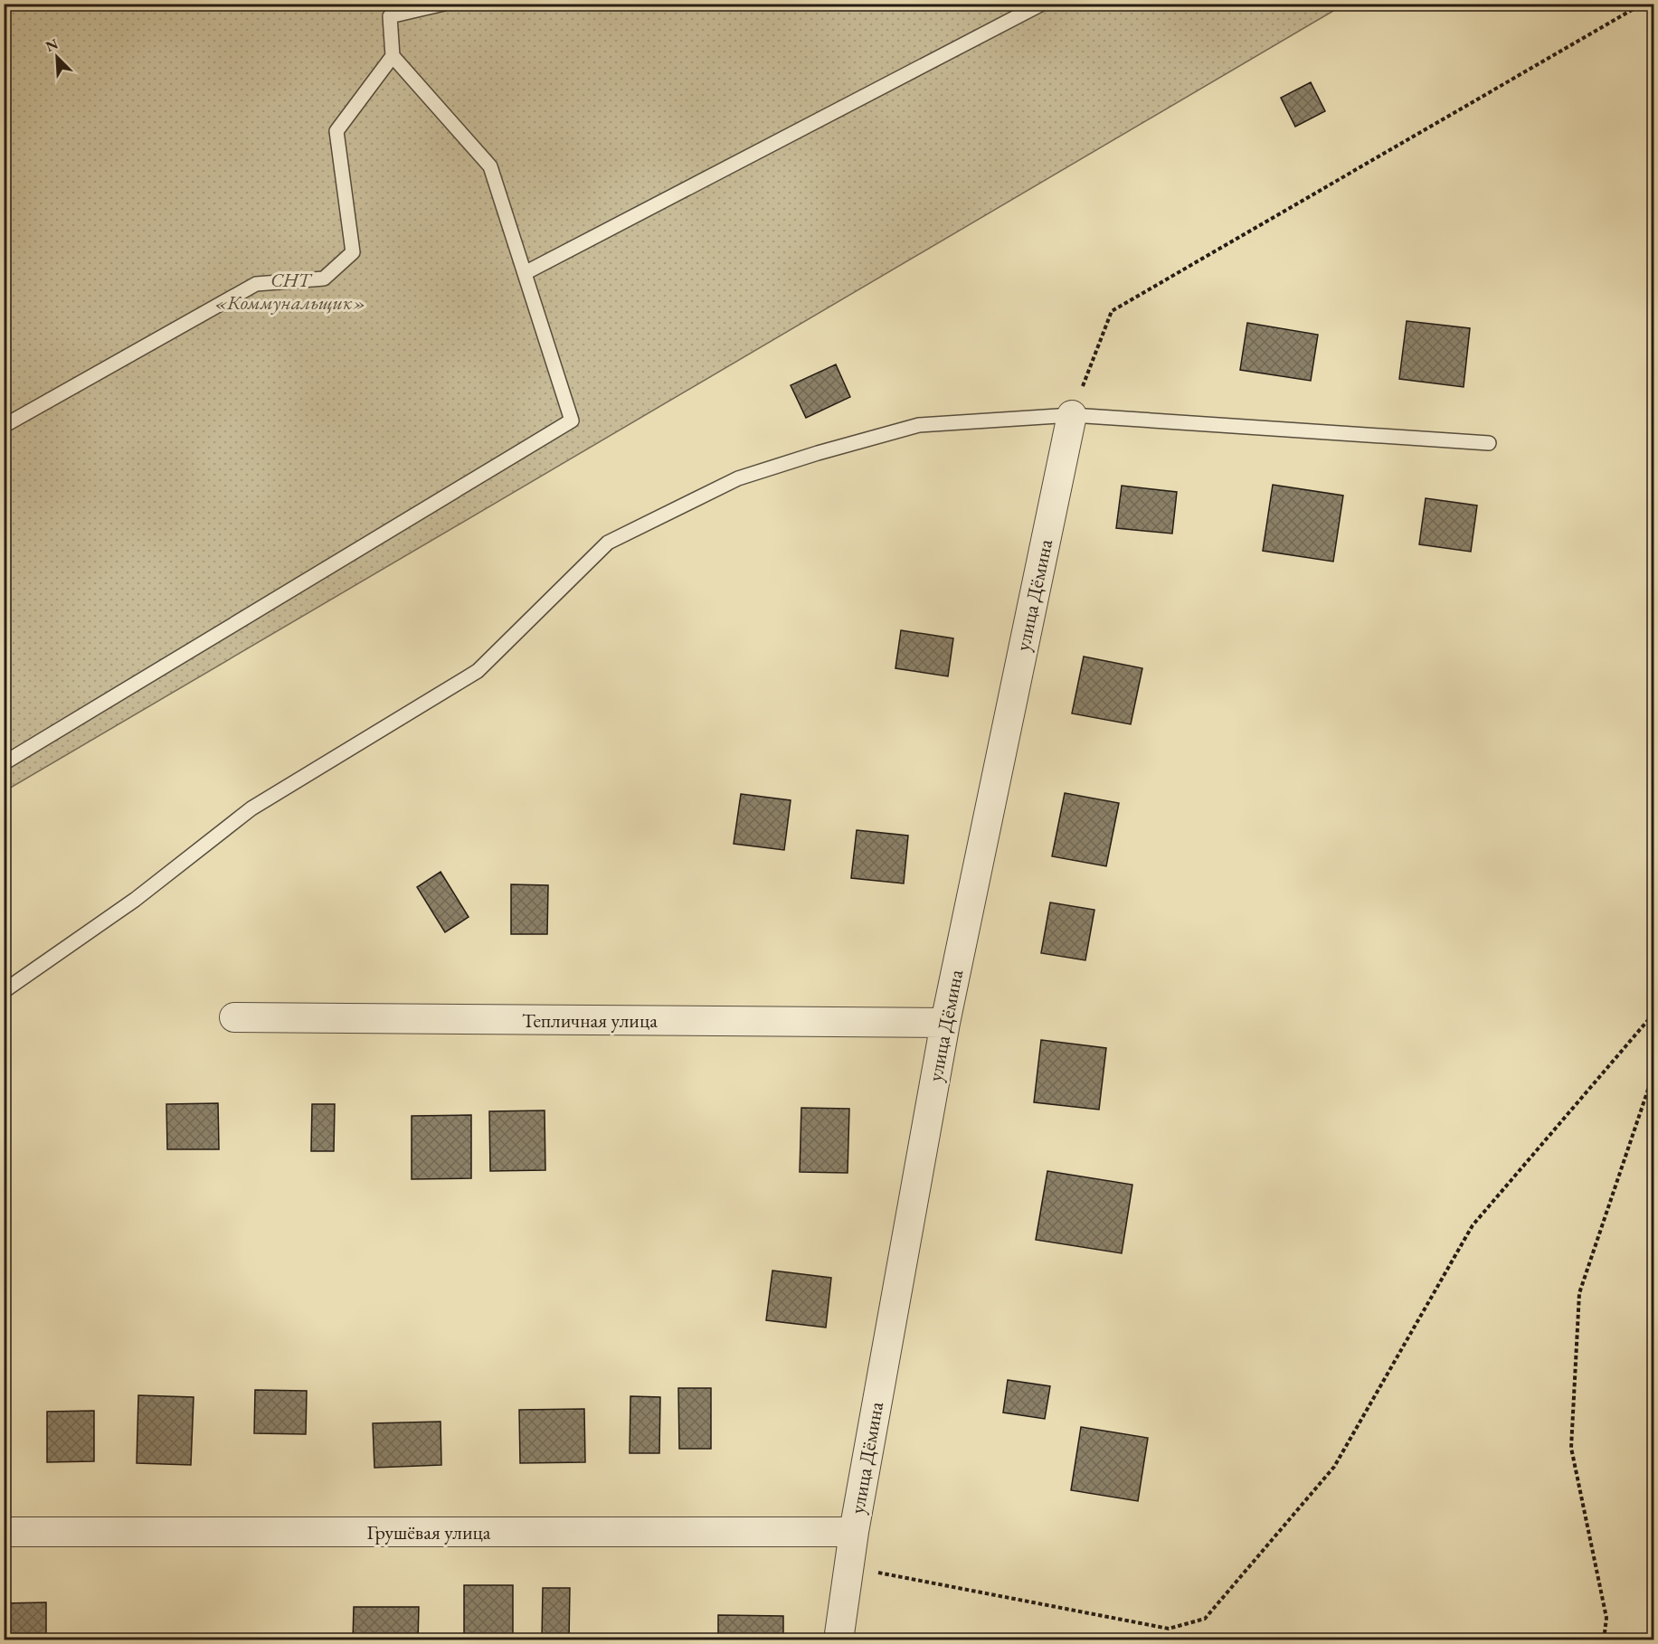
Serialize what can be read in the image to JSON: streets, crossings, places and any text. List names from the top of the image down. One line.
{"streets":{"street":["улица Дёмина","Тепличная улица","Грушёвая улица"]},"crossings":[["улица Дёмина","Тепличная улица"],["улица Дёмина","Грушёвая улица"]],"parks":["СНТ «Коммунальщик»"],"north":"top left"}
